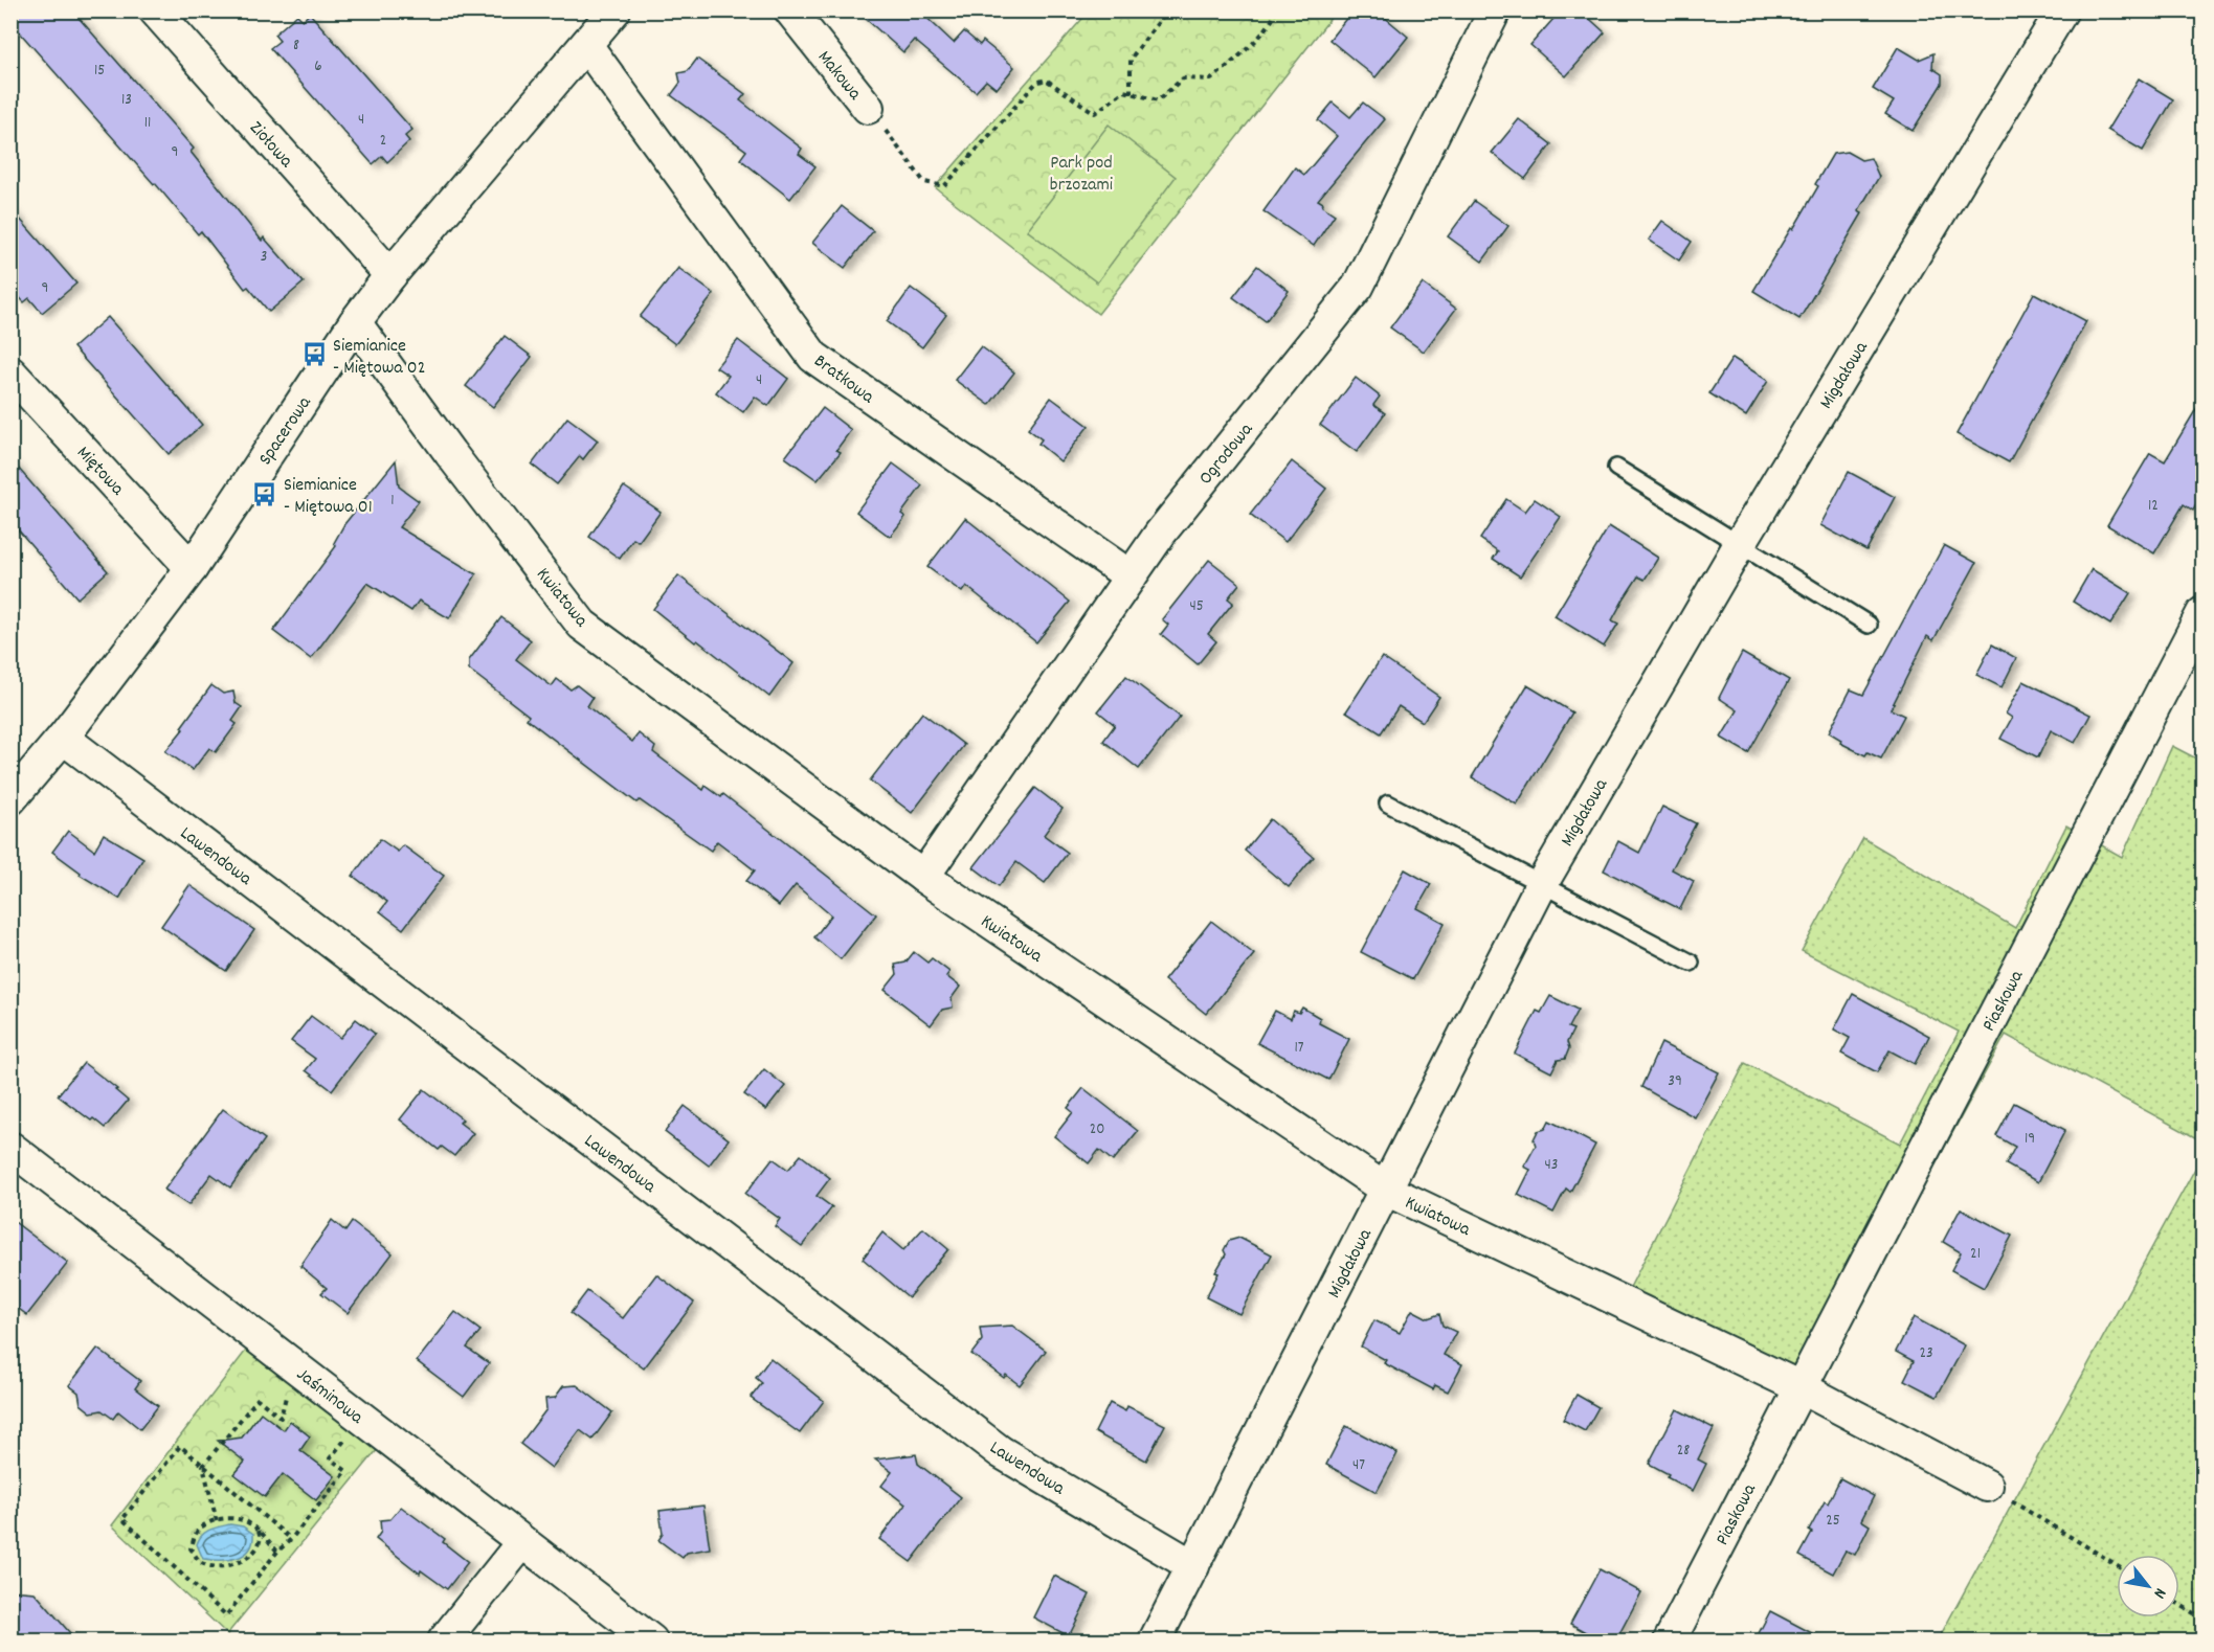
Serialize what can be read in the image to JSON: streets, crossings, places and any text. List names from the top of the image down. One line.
{"streets":{"street":["Makowa","Ziołowa","Migdałowa","Bratkowa","Spacerowa","Ogrodowa","Miętowa","Kwiatowa","Lawendowa","Piaskowa","Jaśminowa"]},"crossings":[["Ziołowa","Spacerowa"],["Migdałowa","Kwiatowa"],["Migdałowa","Lawendowa"],["Bratkowa","Spacerowa"],["Bratkowa","Ogrodowa"],["Spacerowa","Miętowa"],["Spacerowa","Kwiatowa"],["Spacerowa","Lawendowa"],["Ogrodowa","Kwiatowa"],["Kwiatowa","Piaskowa"]],"parks":["Park pod brzozami"],"places":{"bus stop":["Siemianice - Miętowa 02","Siemianice - Miętowa 01"]},"house_numbers":["8","6","15","13","4","11","2","9","3","9","4","1","12","45","17","39","20","19","43","21","23","28","47","25"],"north":"bottom right"}
